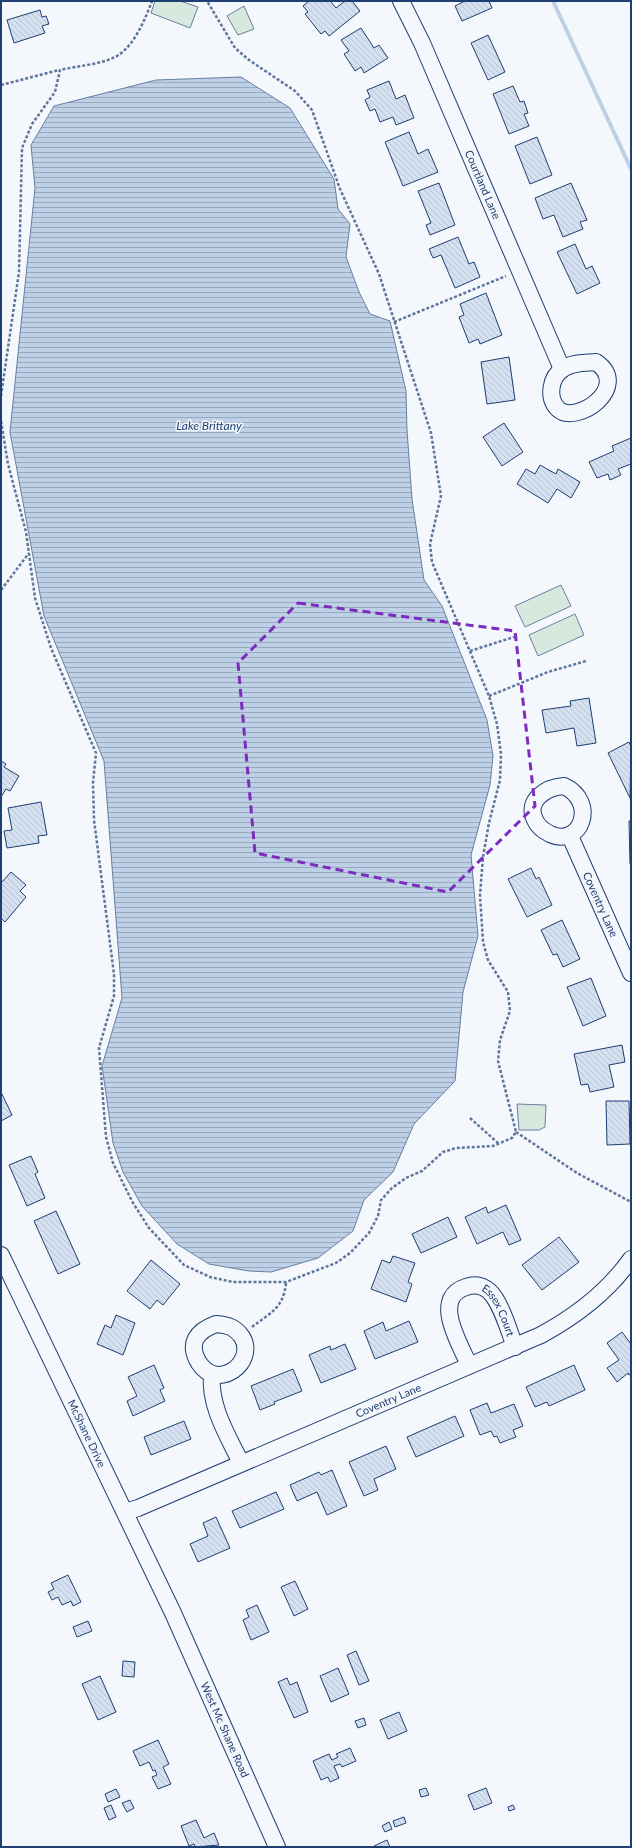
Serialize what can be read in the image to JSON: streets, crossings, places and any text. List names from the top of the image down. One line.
{"streets":{"street":["Courtland Lane","Coventry Lane","Essex Court","McShane Drive","West Mc Shane Road"]},"crossings":[["Coventry Lane","Essex Court"],["Coventry Lane","McShane Drive"],["McShane Drive","West Mc Shane Road"]],"water":["Lake Brittany"]}
